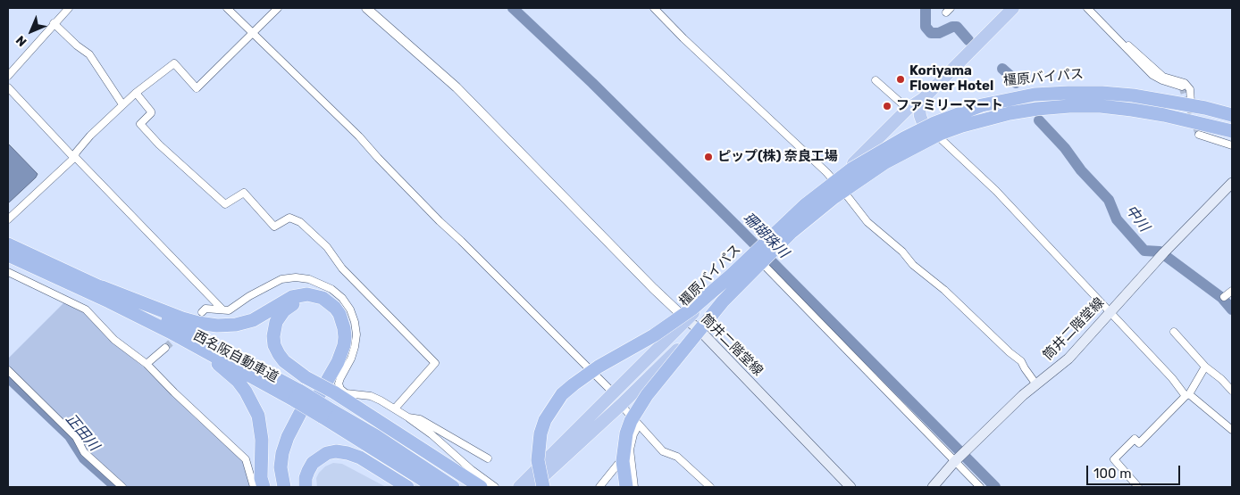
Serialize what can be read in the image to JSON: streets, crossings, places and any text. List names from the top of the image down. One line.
{"streets":{"highway":["橿原バイパス","西名阪自動車道"],"main road":["筒井二階堂線"]},"crossings":[["橿原バイパス","筒井二階堂線"]],"water":["中川","珊瑚珠川","正田川"],"places":["Koriyama Flower Hotel","ファミリーマート","ピップ(株) 奈良工場"],"scale_bar":"100 m","north":"bottom left"}
